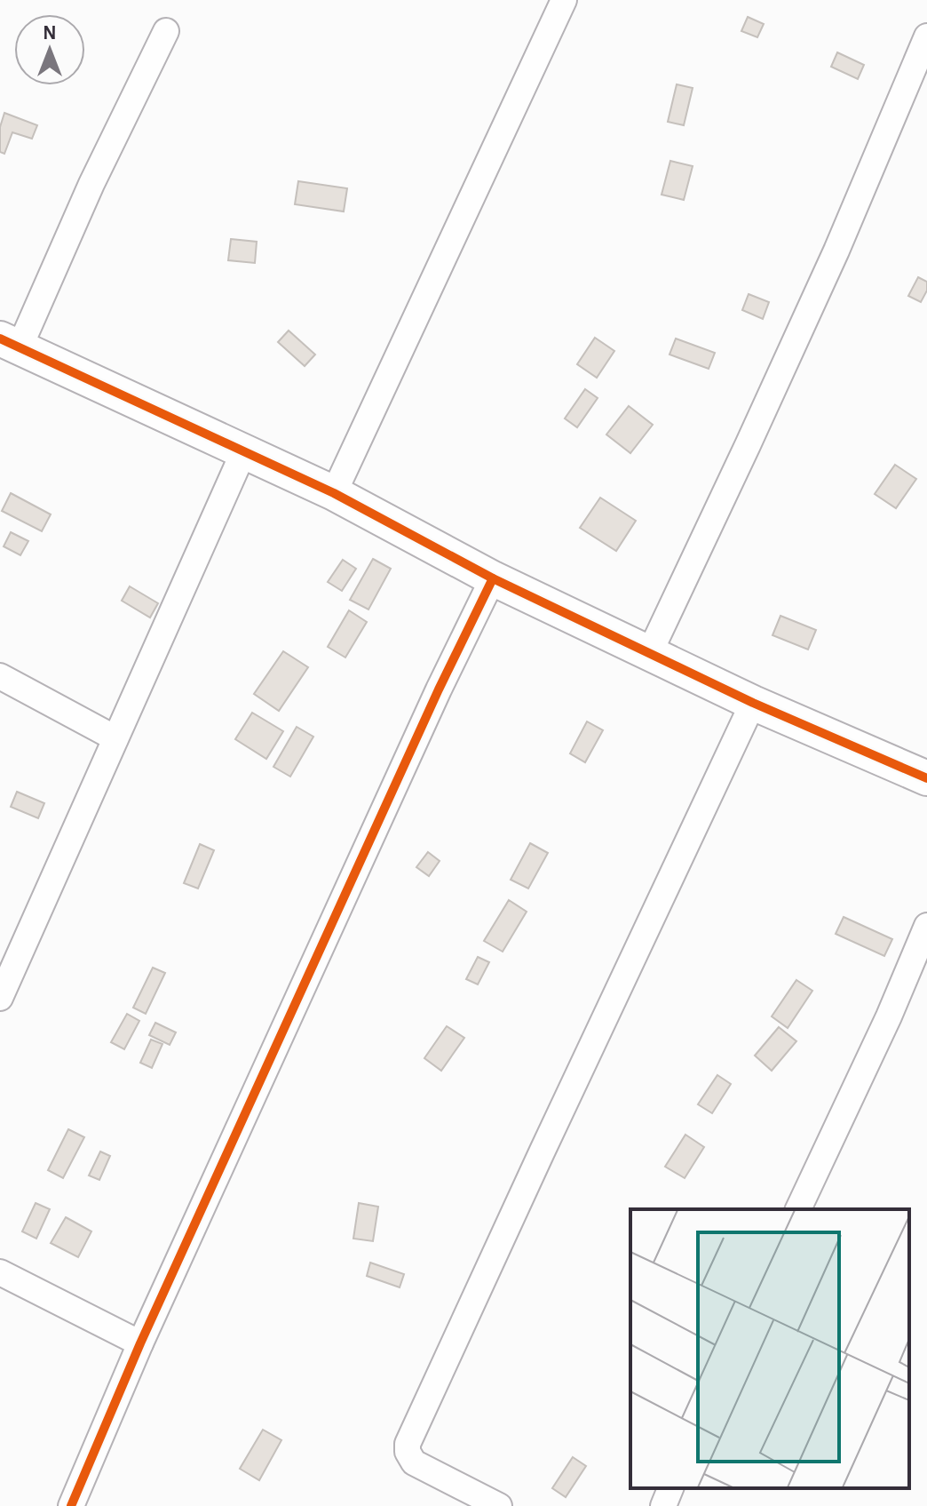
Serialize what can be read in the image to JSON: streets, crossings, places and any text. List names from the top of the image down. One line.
{"north":"top"}
